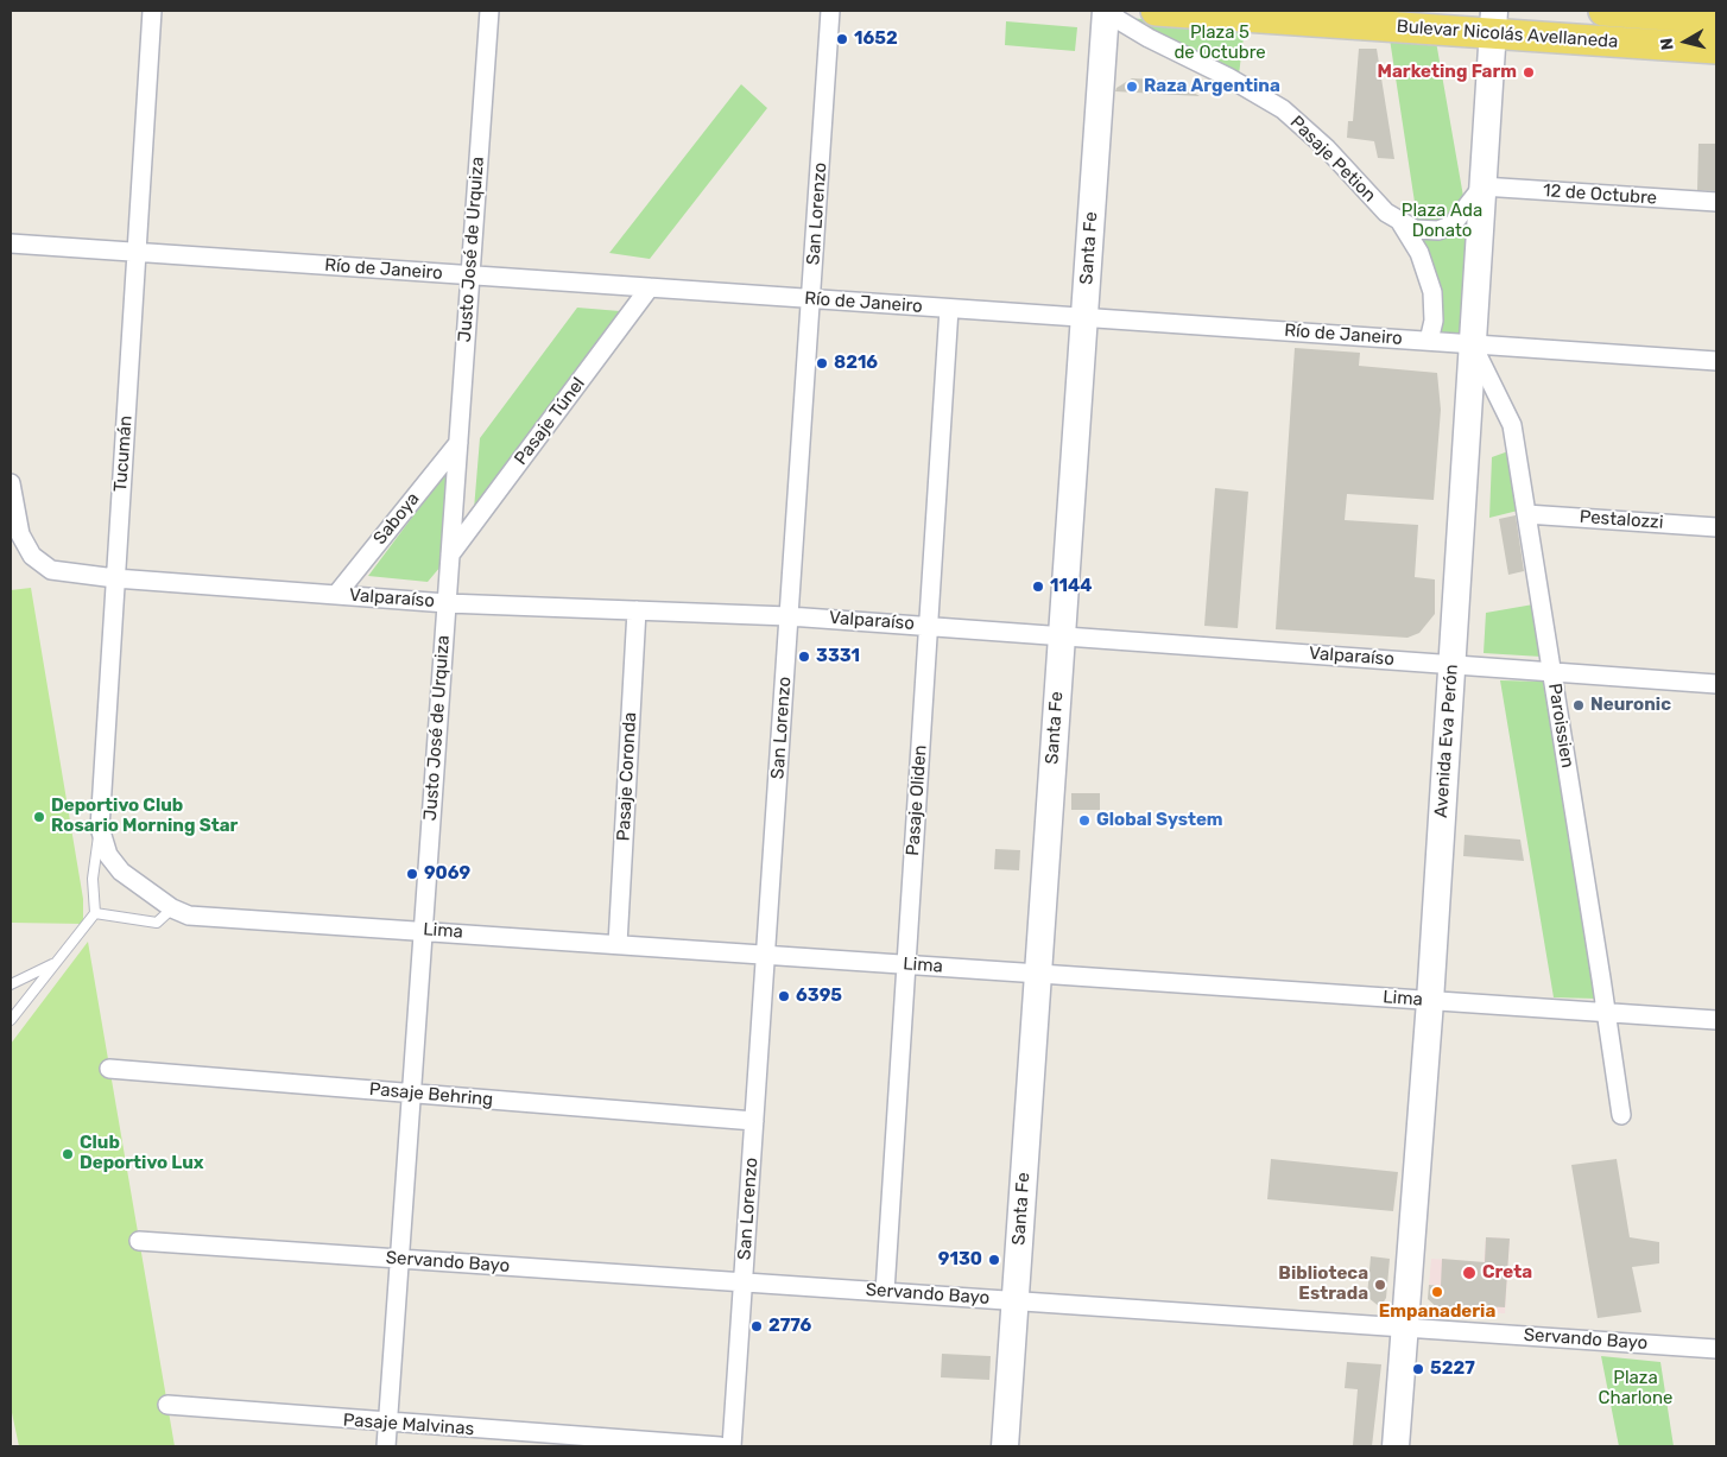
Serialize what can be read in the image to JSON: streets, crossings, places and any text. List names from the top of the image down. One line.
{"streets":{"main road":["Bulevar Nicolás Avellaneda","Santa Fe","Avenida Eva Perón"],"street":["Pasaje Petion","12 de Octubre","San Lorenzo","Justo José de Urquiza","Río de Janeiro","Pasaje Túnel","Tucumán","Saboya","Pestalozzi","Valparaíso","Paroissien","Pasaje Coronda","Pasaje Oliden","Lima","Pasaje Behring","Servando Bayo","Pasaje Malvinas"]},"crossings":[["Bulevar Nicolás Avellaneda","Avenida Eva Perón"],["Pasaje Petion","12 de Octubre"],["Pasaje Petion","Santa Fe"],["Pasaje Petion","Río de Janeiro"],["Pasaje Petion","Avenida Eva Perón"],["12 de Octubre","Avenida Eva Perón"],["San Lorenzo","Río de Janeiro"],["San Lorenzo","Valparaíso"],["San Lorenzo","Lima"],["San Lorenzo","Pasaje Behring"],["San Lorenzo","Servando Bayo"],["Santa Fe","Río de Janeiro"],["Santa Fe","Valparaíso"],["Santa Fe","Lima"],["Santa Fe","Servando Bayo"],["Justo José de Urquiza","Río de Janeiro"],["Justo José de Urquiza","Pasaje Túnel"],["Justo José de Urquiza","Saboya"],["Justo José de Urquiza","Valparaíso"],["Justo José de Urquiza","Lima"],["Justo José de Urquiza","Pasaje Behring"],["Justo José de Urquiza","Servando Bayo"],["Justo José de Urquiza","Pasaje Malvinas"],["Río de Janeiro","Pasaje Túnel"],["Río de Janeiro","Tucumán"],["Río de Janeiro","Paroissien"],["Río de Janeiro","Avenida Eva Perón"],["Río de Janeiro","Pasaje Oliden"],["Tucumán","Valparaíso"],["Tucumán","Lima"],["Saboya","Valparaíso"],["Pestalozzi","Paroissien"],["Valparaíso","Paroissien"],["Valparaíso","Avenida Eva Perón"],["Valparaíso","Pasaje Coronda"],["Valparaíso","Pasaje Oliden"],["Paroissien","Avenida Eva Perón"],["Paroissien","Lima"],["Avenida Eva Perón","Lima"],["Avenida Eva Perón","Servando Bayo"],["Pasaje Coronda","Lima"],["Pasaje Oliden","Lima"],["Pasaje Oliden","Servando Bayo"]],"parks":["Plaza 5 de Octubre","Plaza Ada Donato","Plaza Charlone"],"places":["1652","Marketing Farm","Raza Argentina","8216","1144","3331","Neuronic","Deportivo Club Rosario Morning Star","Global System","9069","6395","Club Deportivo Lux","9130","Creta","Biblioteca Estrada","Empanaderia","2776","5227"],"north":"left"}
